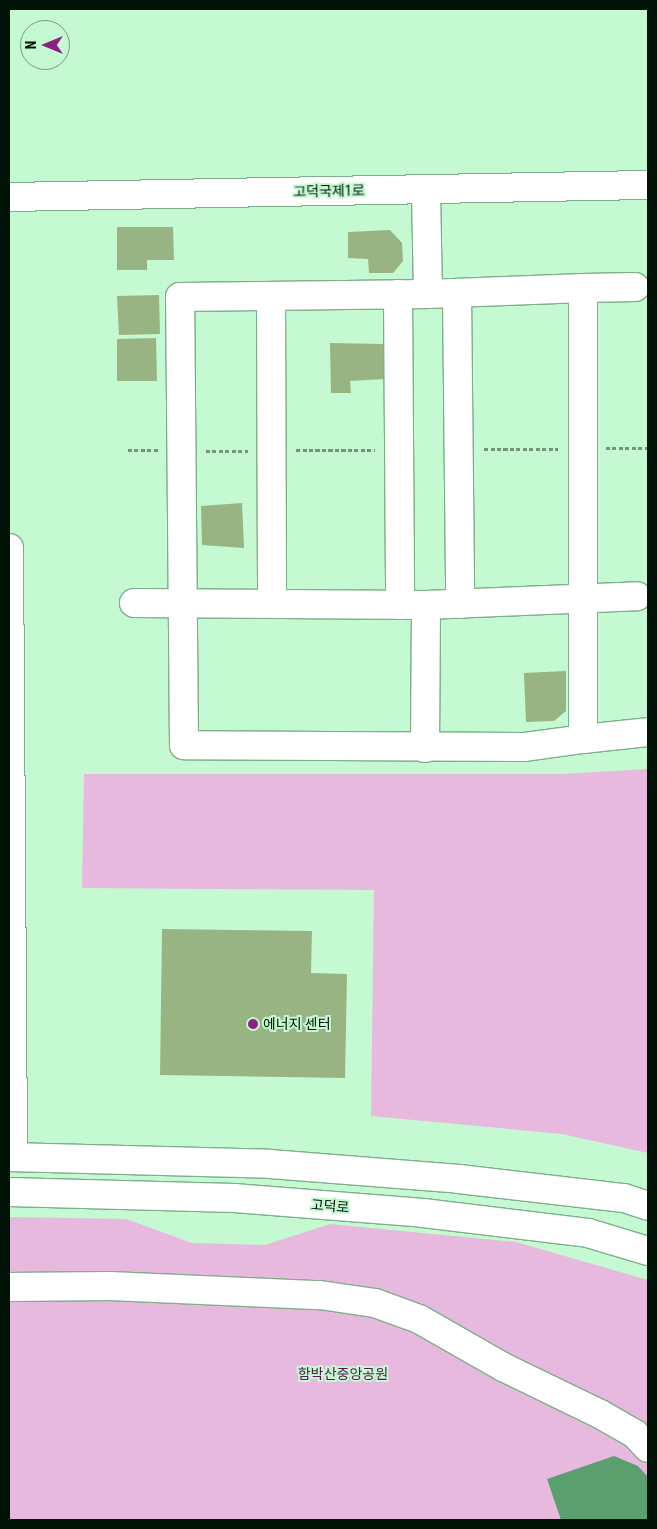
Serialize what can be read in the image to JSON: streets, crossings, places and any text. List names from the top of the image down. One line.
{"streets":{"street":["고덕국제1로","고덕로"]},"parks":["함박산중앙공원"],"places":["에너지 센터"],"north":"left"}
